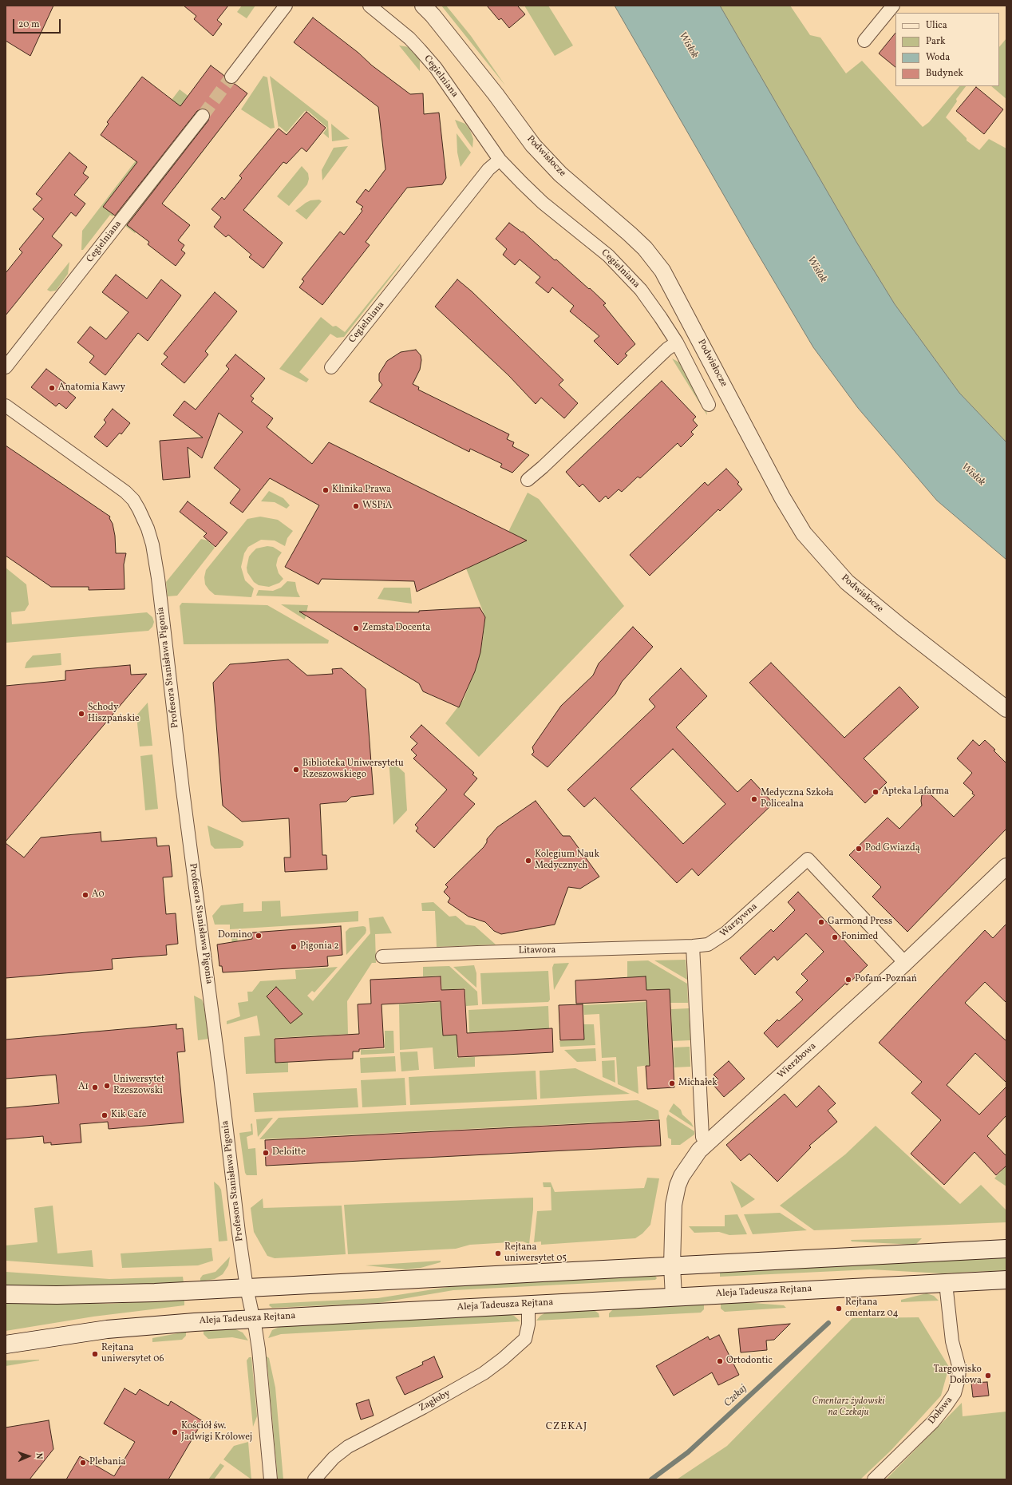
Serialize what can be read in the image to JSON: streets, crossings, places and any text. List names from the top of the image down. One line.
{"streets":{"main road":["Aleja Tadeusza Rejtana"],"street":["Cegielniana","Podwisłocze","Profesora Stanisława Pigonia","Warzywna","Litawora","Wierzbowa","Zagłoby","Dołowa"]},"crossings":[["Profesora Stanisława Pigonia","Aleja Tadeusza Rejtana"],["Warzywna","Litawora"],["Warzywna","Wierzbowa"],["Wierzbowa","Aleja Tadeusza Rejtana"],["Aleja Tadeusza Rejtana","Zagłoby"],["Aleja Tadeusza Rejtana","Dołowa"]],"districts":["CZEKAJ"],"water":["Wisłok","Czekaj"],"parks":["Cmentarz żydowski na Czekaju"],"places":["Anatomia Kawy","Klinika Prawa","WSPiA","Zemsta Docenta","Schody Hiszpańskie","Biblioteka Uniwersytetu Rzeszowskiego","Apteka Lafarma","Medyczna Szkoła Policealna","Pod Gwiazdą","Kolegium Nauk Medycznych","A0","Garmond Press","Domino","Fonimed","Pigonia 2","Pofam-Poznań","Michałek","Uniwersytet Rzeszowski","A1","Kik Cafè","Deloitte","Rejtana uniwersytet 05","Rejtana cmentarz 04","Rejtana uniwersytet 06","Ortodontic","Targowisko Dołowa","Kościół św. Jadwigi Królowej","Plebania"],"legend":["Ulica","Park","Woda","Budynek"],"scale_bar":"20 m","north":"right"}
